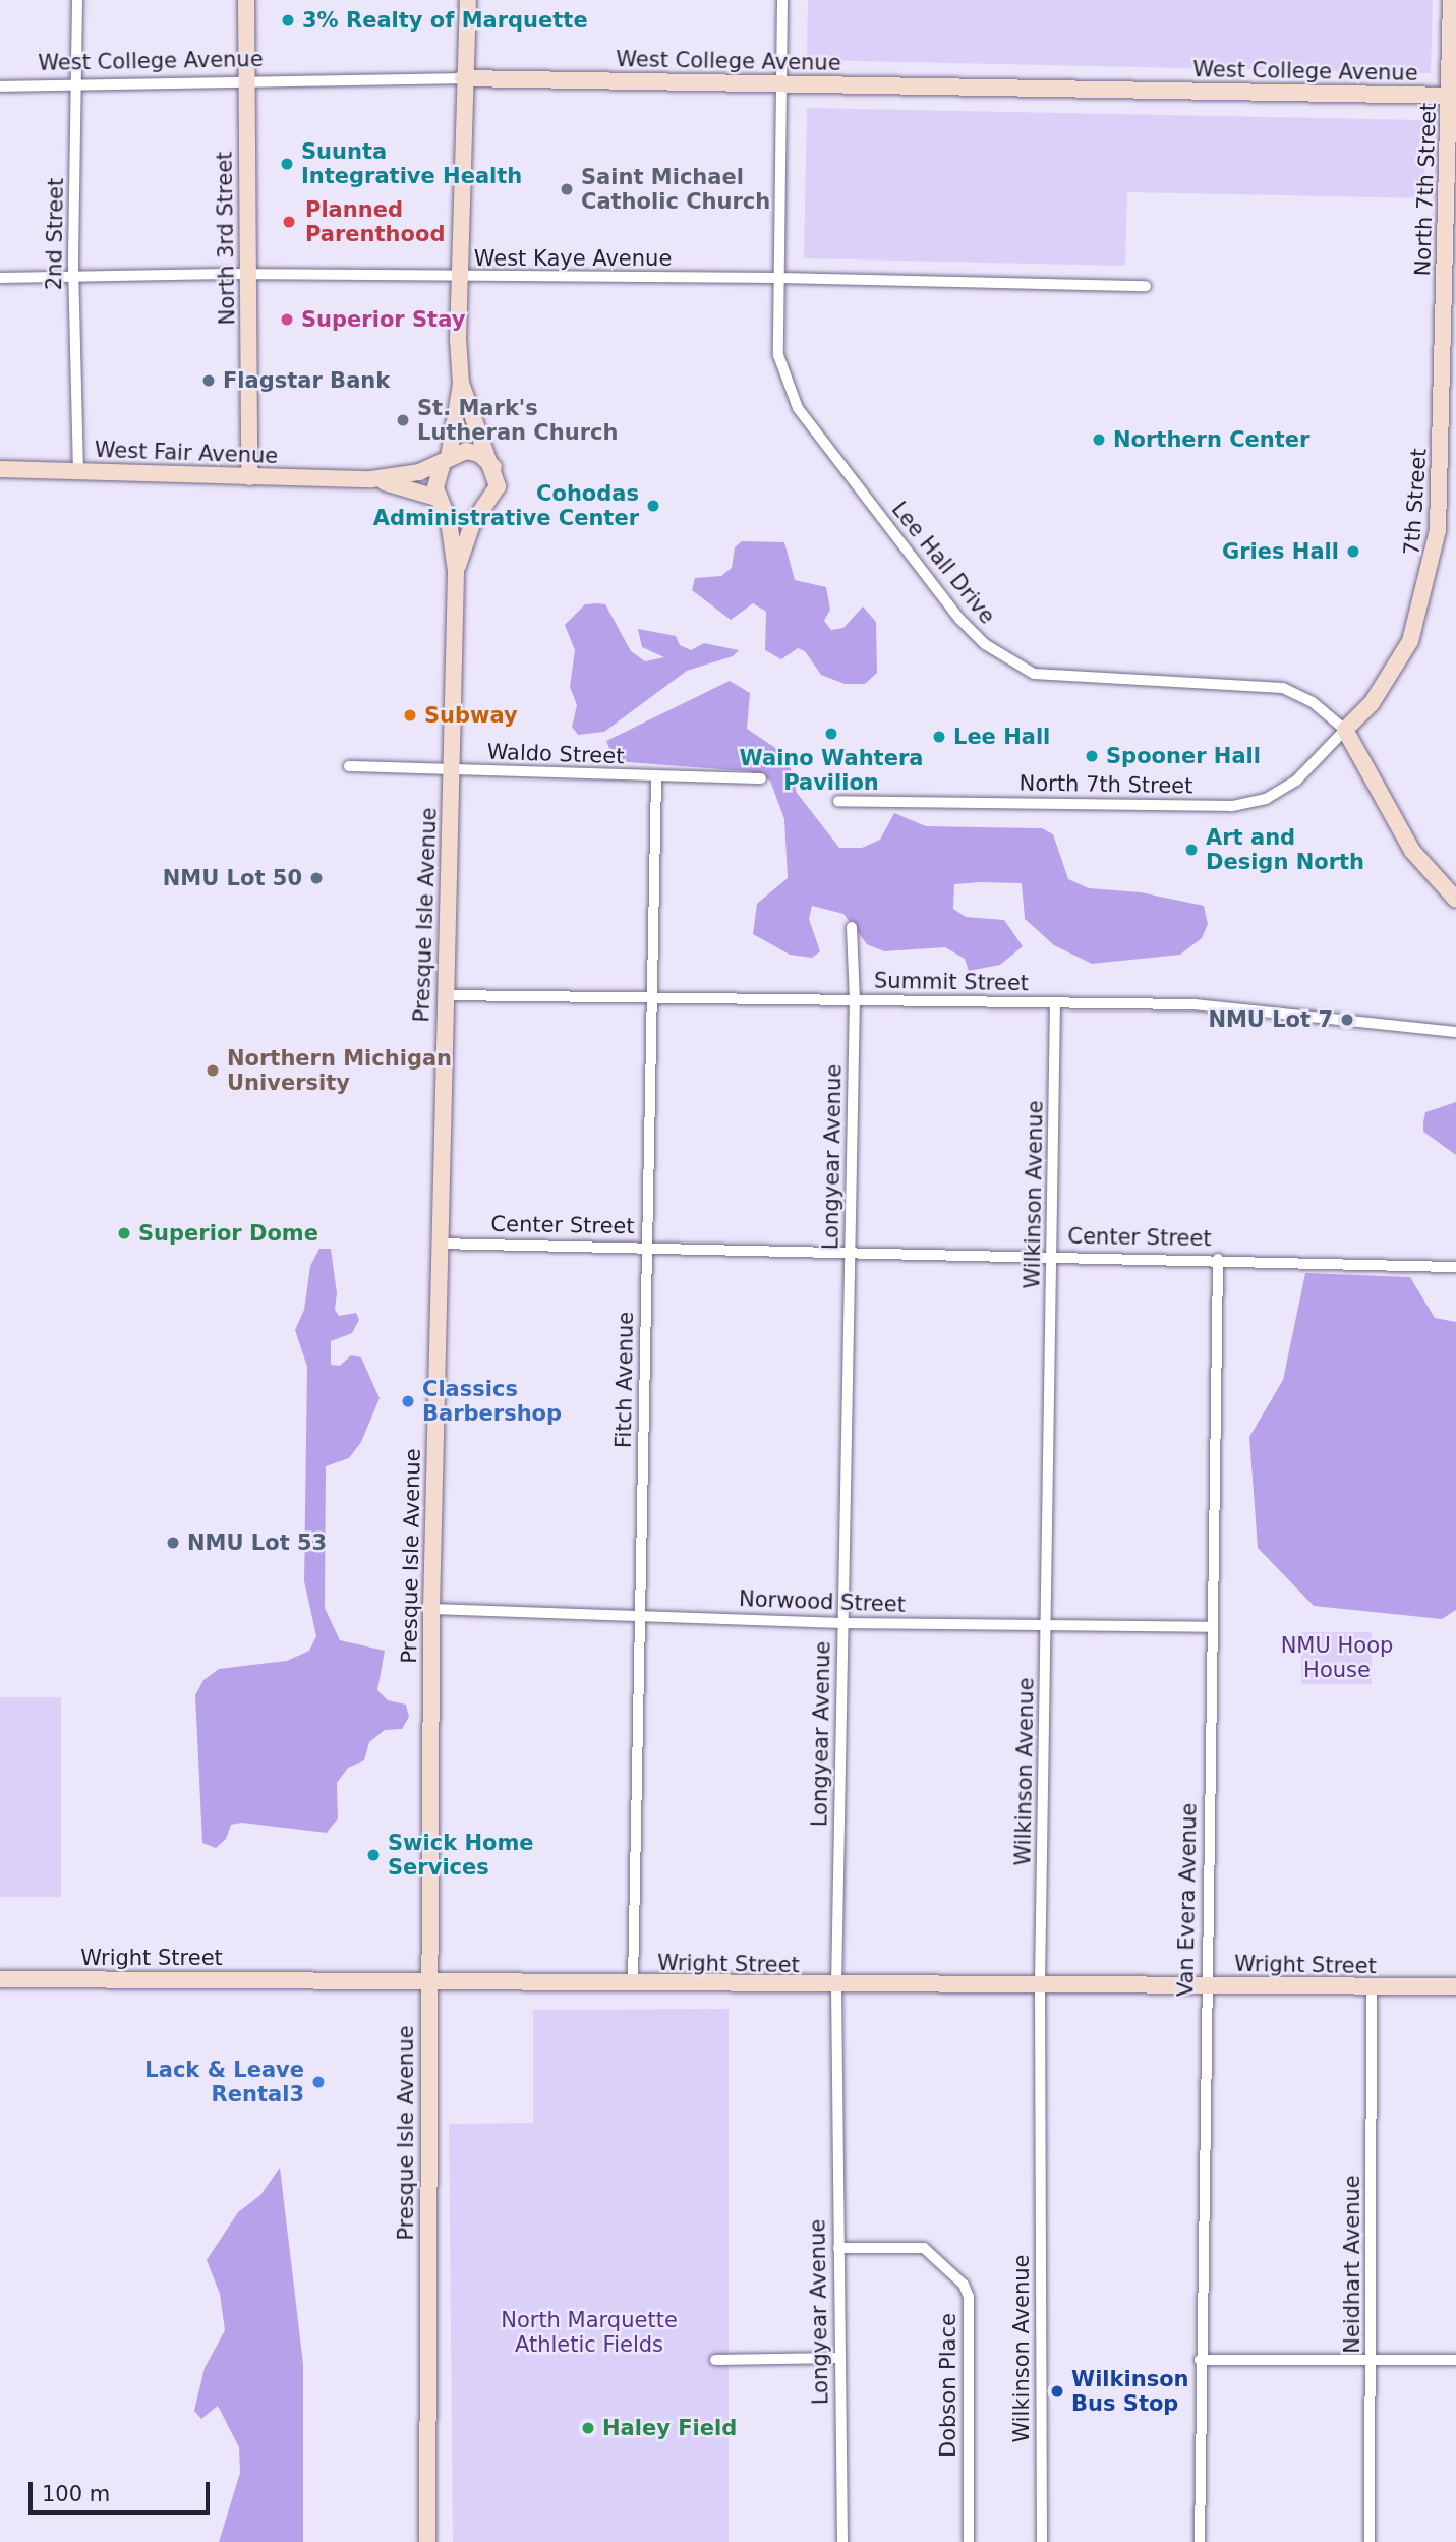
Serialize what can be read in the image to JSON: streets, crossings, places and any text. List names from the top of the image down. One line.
{"streets":{"street":["West College Avenue","North 7th Street","2nd Street","North 3rd Street","West Kaye Avenue","West Fair Avenue","7th Street","Lee Hall Drive","Waldo Street","Presque Isle Avenue","Summit Street","Longyear Avenue","Wilkinson Avenue","Center Street","Fitch Avenue","Norwood Street","Van Evera Avenue","Wright Street","Neidhart Avenue","Dobson Place"]},"crossings":[["West College Avenue","North 7th Street"],["West College Avenue","2nd Street"],["West College Avenue","North 3rd Street"],["West College Avenue","Lee Hall Drive"],["West College Avenue","Presque Isle Avenue"],["North 7th Street","7th Street"],["North 7th Street","Lee Hall Drive"],["2nd Street","West Kaye Avenue"],["2nd Street","West Fair Avenue"],["North 3rd Street","West Kaye Avenue"],["North 3rd Street","West Fair Avenue"],["West Kaye Avenue","Lee Hall Drive"],["West Kaye Avenue","Presque Isle Avenue"],["West Fair Avenue","Presque Isle Avenue"],["7th Street","Lee Hall Drive"],["Waldo Street","Presque Isle Avenue"],["Waldo Street","Fitch Avenue"],["Presque Isle Avenue","Summit Street"],["Presque Isle Avenue","Center Street"],["Presque Isle Avenue","Norwood Street"],["Presque Isle Avenue","Wright Street"],["Summit Street","Longyear Avenue"],["Summit Street","Wilkinson Avenue"],["Summit Street","Fitch Avenue"],["Longyear Avenue","Center Street"],["Longyear Avenue","Norwood Street"],["Longyear Avenue","Wright Street"],["Longyear Avenue","Dobson Place"],["Wilkinson Avenue","Center Street"],["Wilkinson Avenue","Norwood Street"],["Wilkinson Avenue","Wright Street"],["Center Street","Fitch Avenue"],["Center Street","Van Evera Avenue"],["Fitch Avenue","Norwood Street"],["Fitch Avenue","Wright Street"],["Norwood Street","Van Evera Avenue"],["Van Evera Avenue","Wright Street"],["Wright Street","Neidhart Avenue"]],"parks":["NMU Hoop House","North Marquette Athletic Fields"],"places":["3% Realty of Marquette","Suunta Integrative Health","Saint Michael Catholic Church","Planned Parenthood","Superior Stay","Flagstar Bank","St. Mark's Lutheran Church","Northern Center","Cohodas Administrative Center","Gries Hall","Subway","Waino Wahtera Pavilion","Lee Hall","Spooner Hall","Art and Design North","NMU Lot 50","NMU Lot 7","Northern Michigan University","Superior Dome","Classics Barbershop","NMU Lot 53","Swick Home Services","Lack & Leave Rental3","Wilkinson Bus Stop","Haley Field"],"scale_bar":"100 m"}
